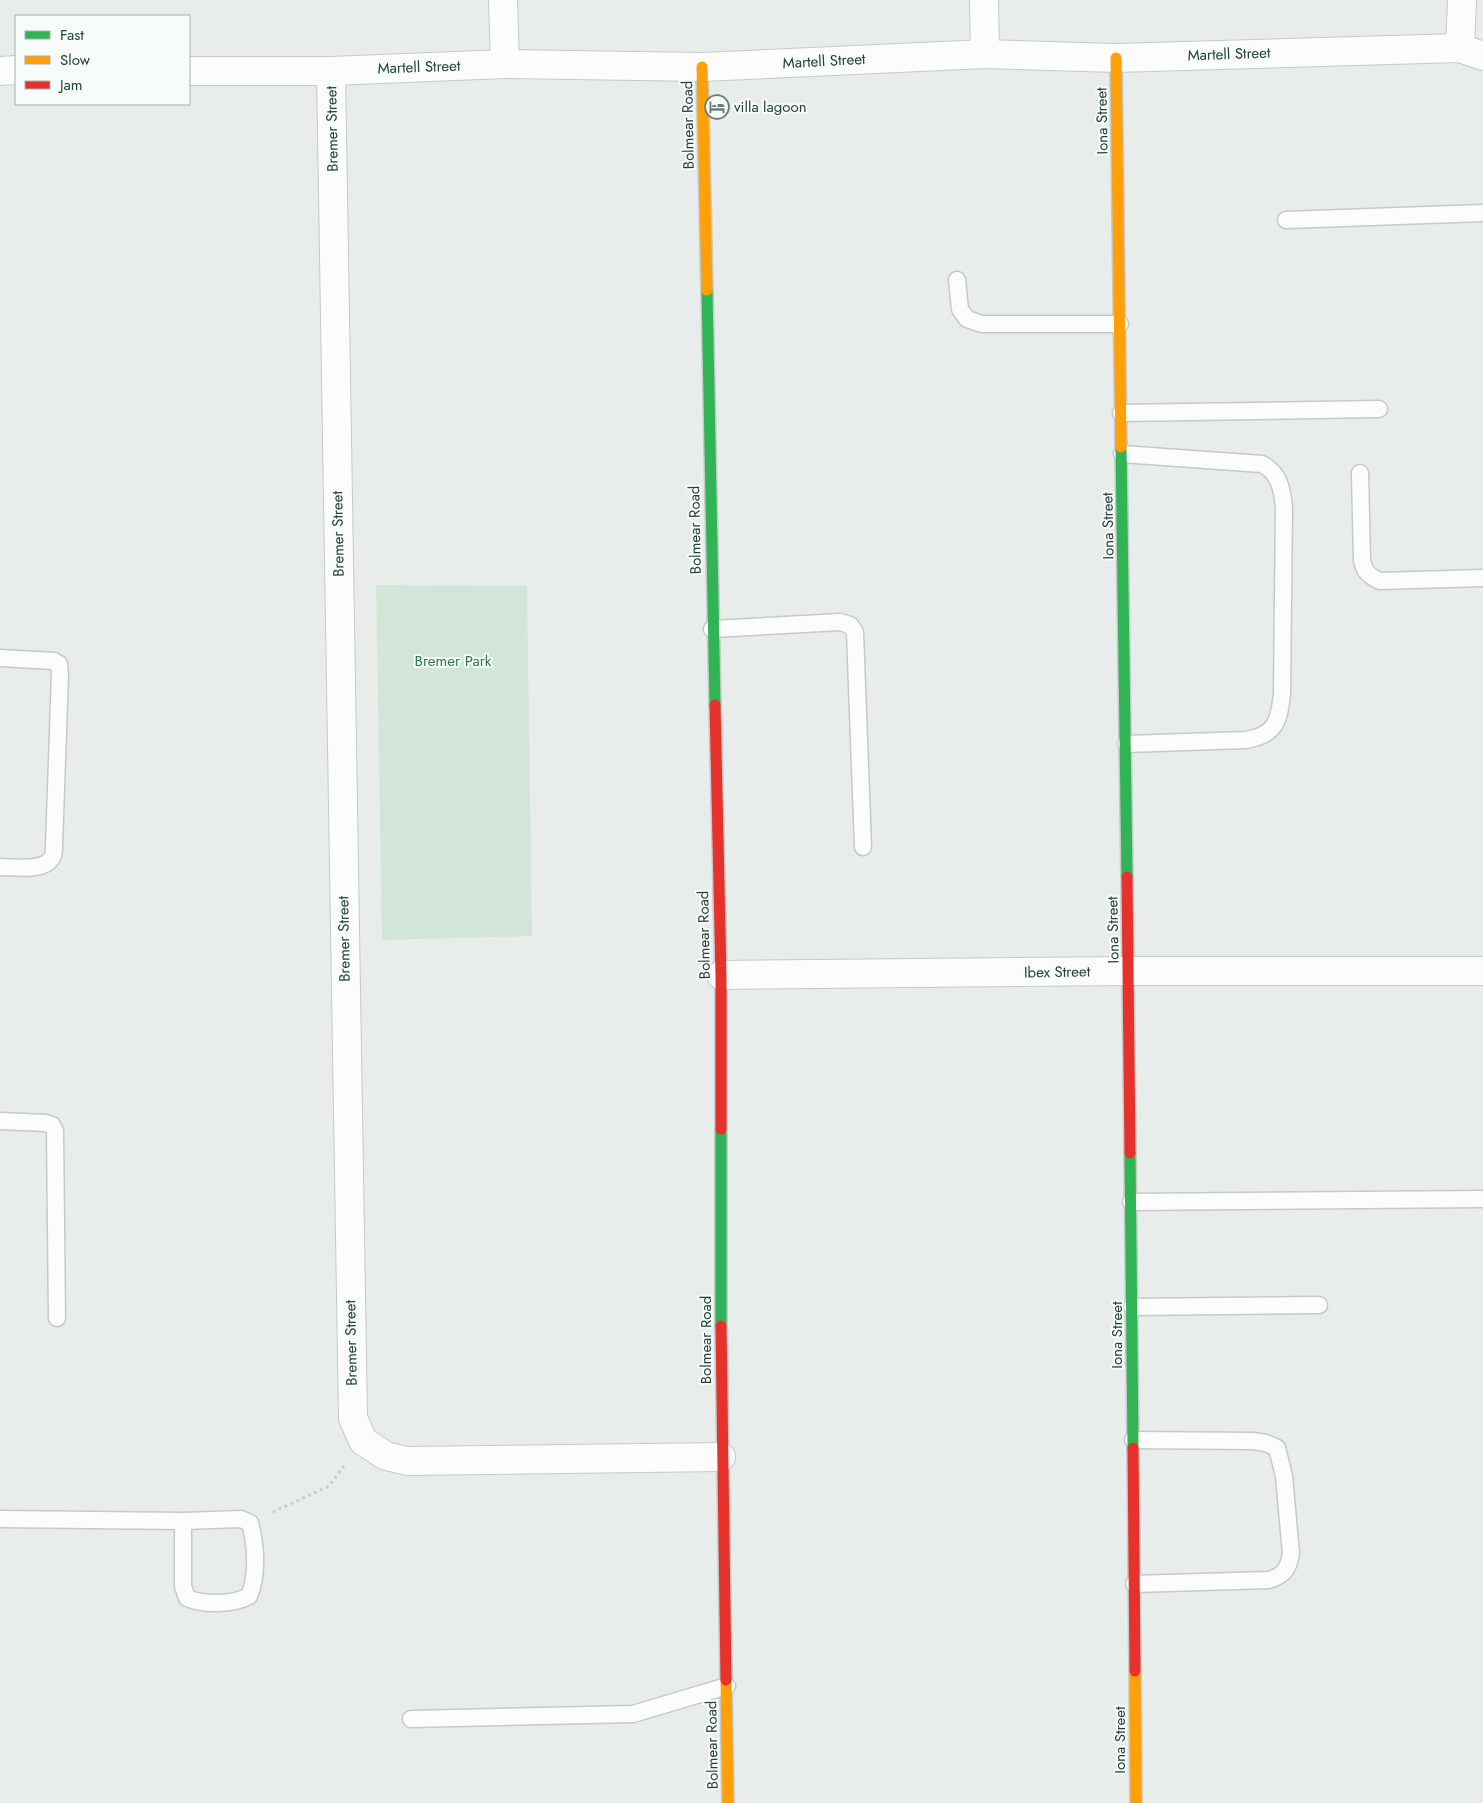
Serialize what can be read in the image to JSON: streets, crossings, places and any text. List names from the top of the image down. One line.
{"streets":{"street":["Martell Street","Iona Street","Bolmear Road","Bremer Street","Ibex Street"]},"crossings":[["Martell Street","Iona Street"],["Martell Street","Bolmear Road"],["Martell Street","Bremer Street"],["Iona Street","Ibex Street"],["Bolmear Road","Ibex Street"]],"parks":["Bremer Park"],"places":{"hotel":["villa lagoon"]},"legend":["Fast","Slow","Jam"]}
